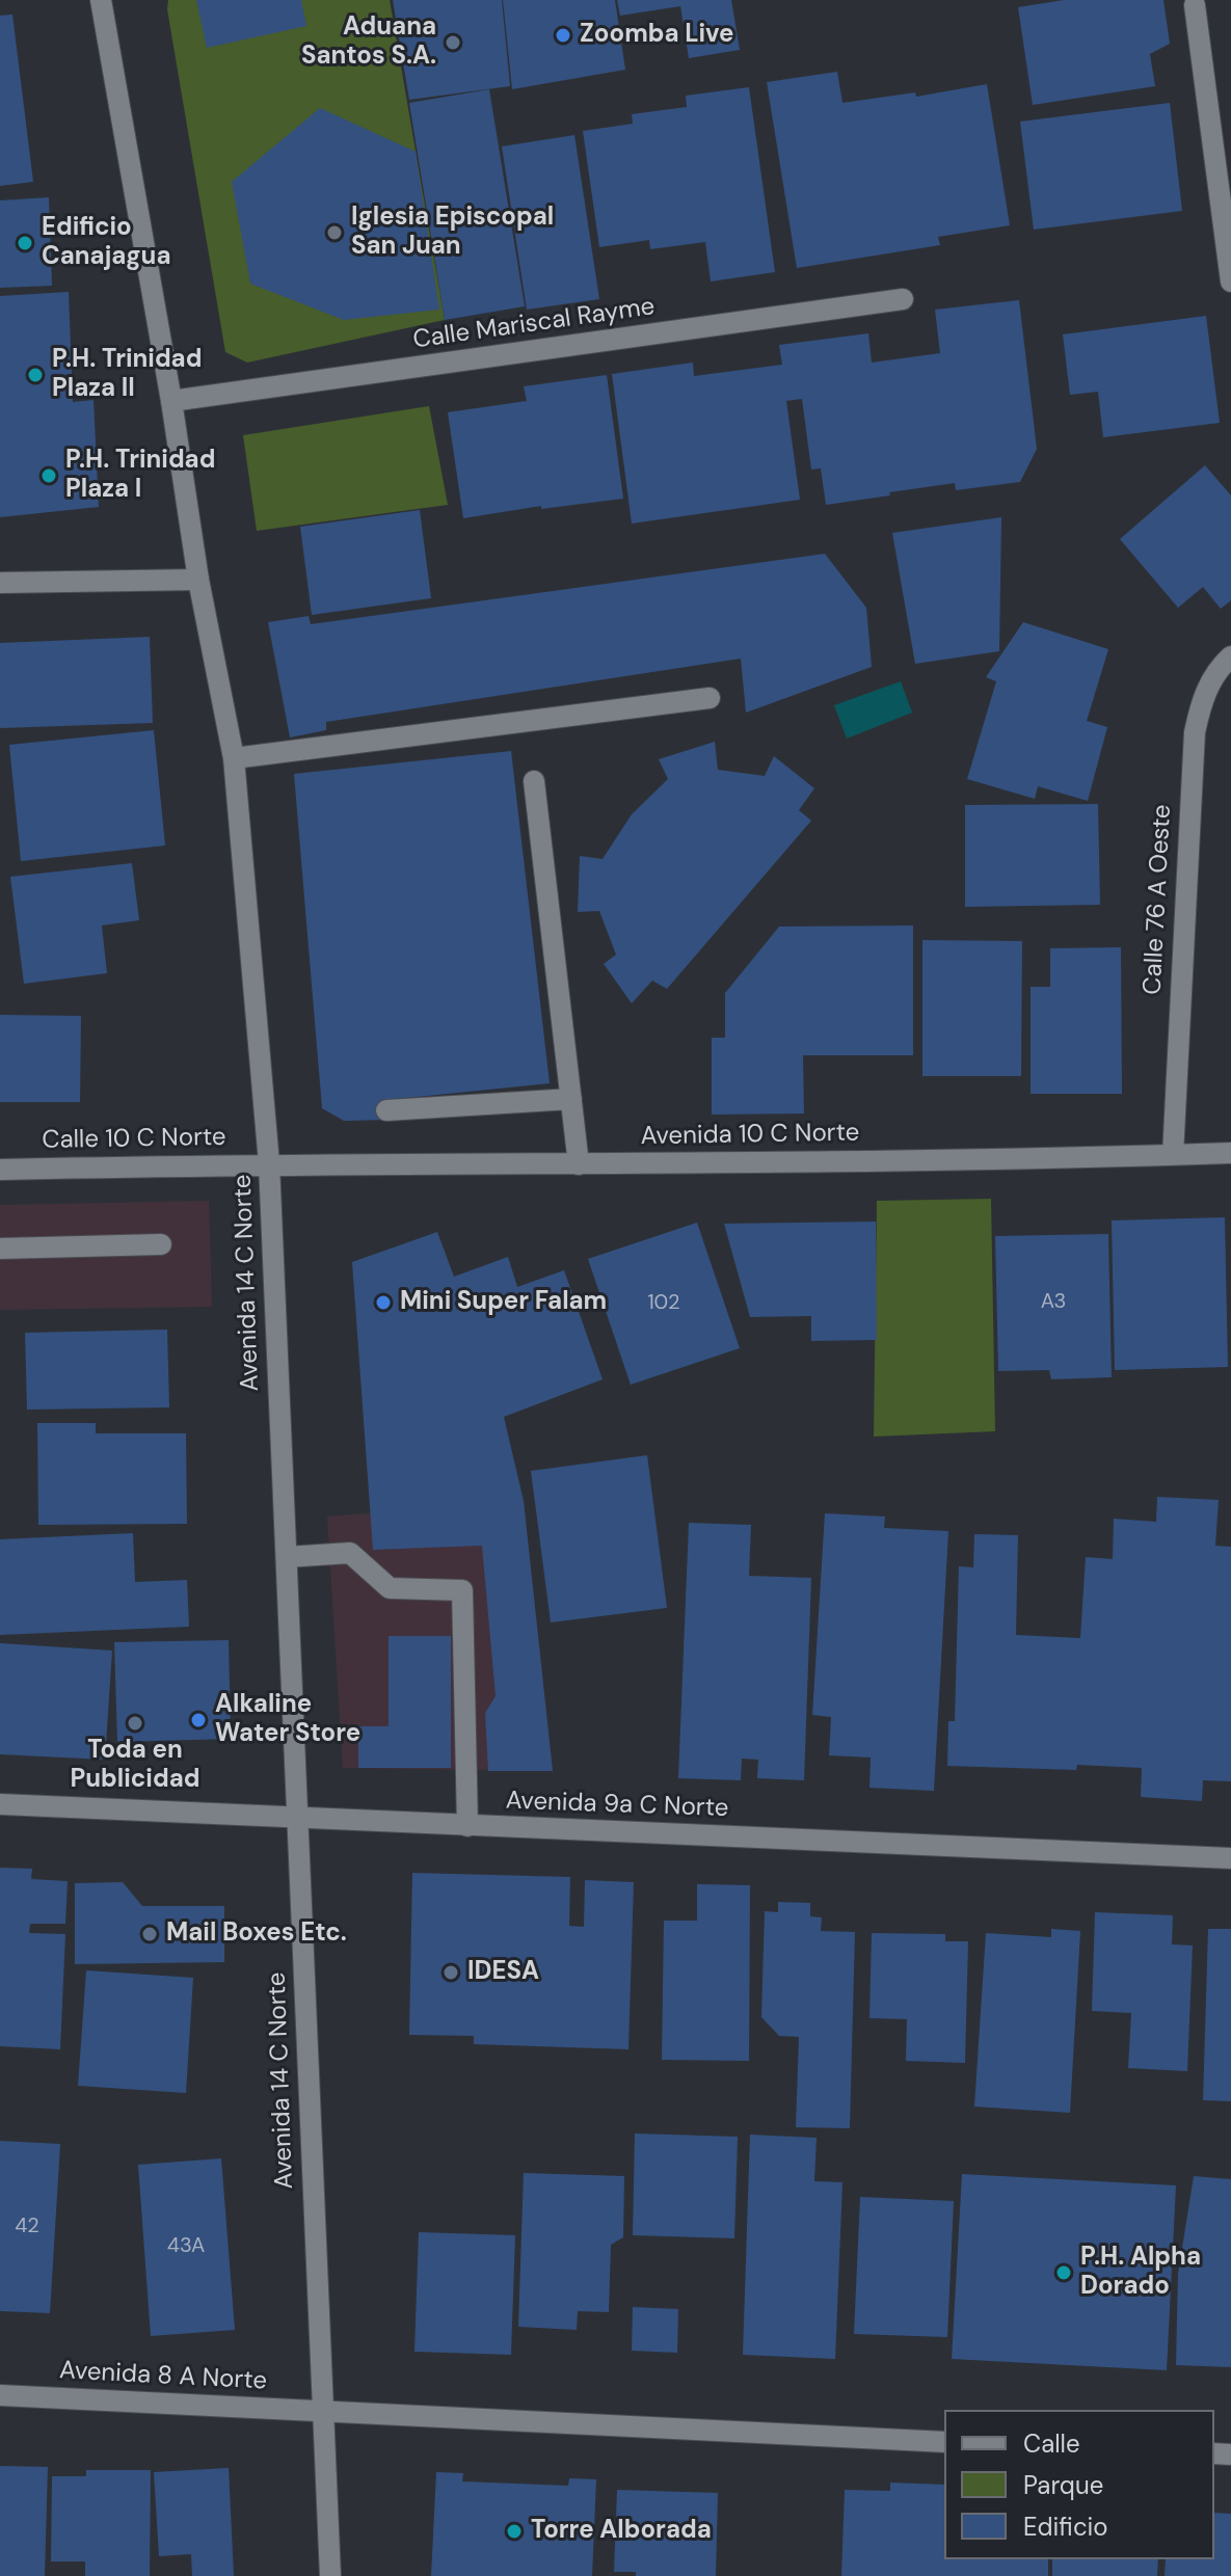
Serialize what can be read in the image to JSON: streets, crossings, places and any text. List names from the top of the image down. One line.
{"streets":{"street":["Calle Mariscal Rayme","Calle 76 A Oeste","Avenida 10 C Norte","Calle 10 C Norte","Avenida 14 C Norte","Avenida 9a C Norte","Avenida 8 A Norte"]},"crossings":[["Calle Mariscal Rayme","Avenida 14 C Norte"],["Calle 76 A Oeste","Avenida 10 C Norte"],["Avenida 10 C Norte","Calle 10 C Norte"],["Avenida 10 C Norte","Avenida 14 C Norte"],["Calle 10 C Norte","Avenida 14 C Norte"],["Avenida 14 C Norte","Avenida 9a C Norte"],["Avenida 14 C Norte","Avenida 8 A Norte"]],"places":["Zoomba Live","Aduana Santos S.A.","Iglesia Episcopal San Juan","Edificio Canajagua","P.H. Trinidad Plaza II","P.H. Trinidad Plaza I","Mini Super Falam","Alkaline Water Store","Toda en Publicidad","Mail Boxes Etc.","IDESA","P.H. Alpha Dorado","Torre Alborada"],"house_numbers":["A3","102","42","43A"],"legend":["Calle","Parque","Edificio"]}
